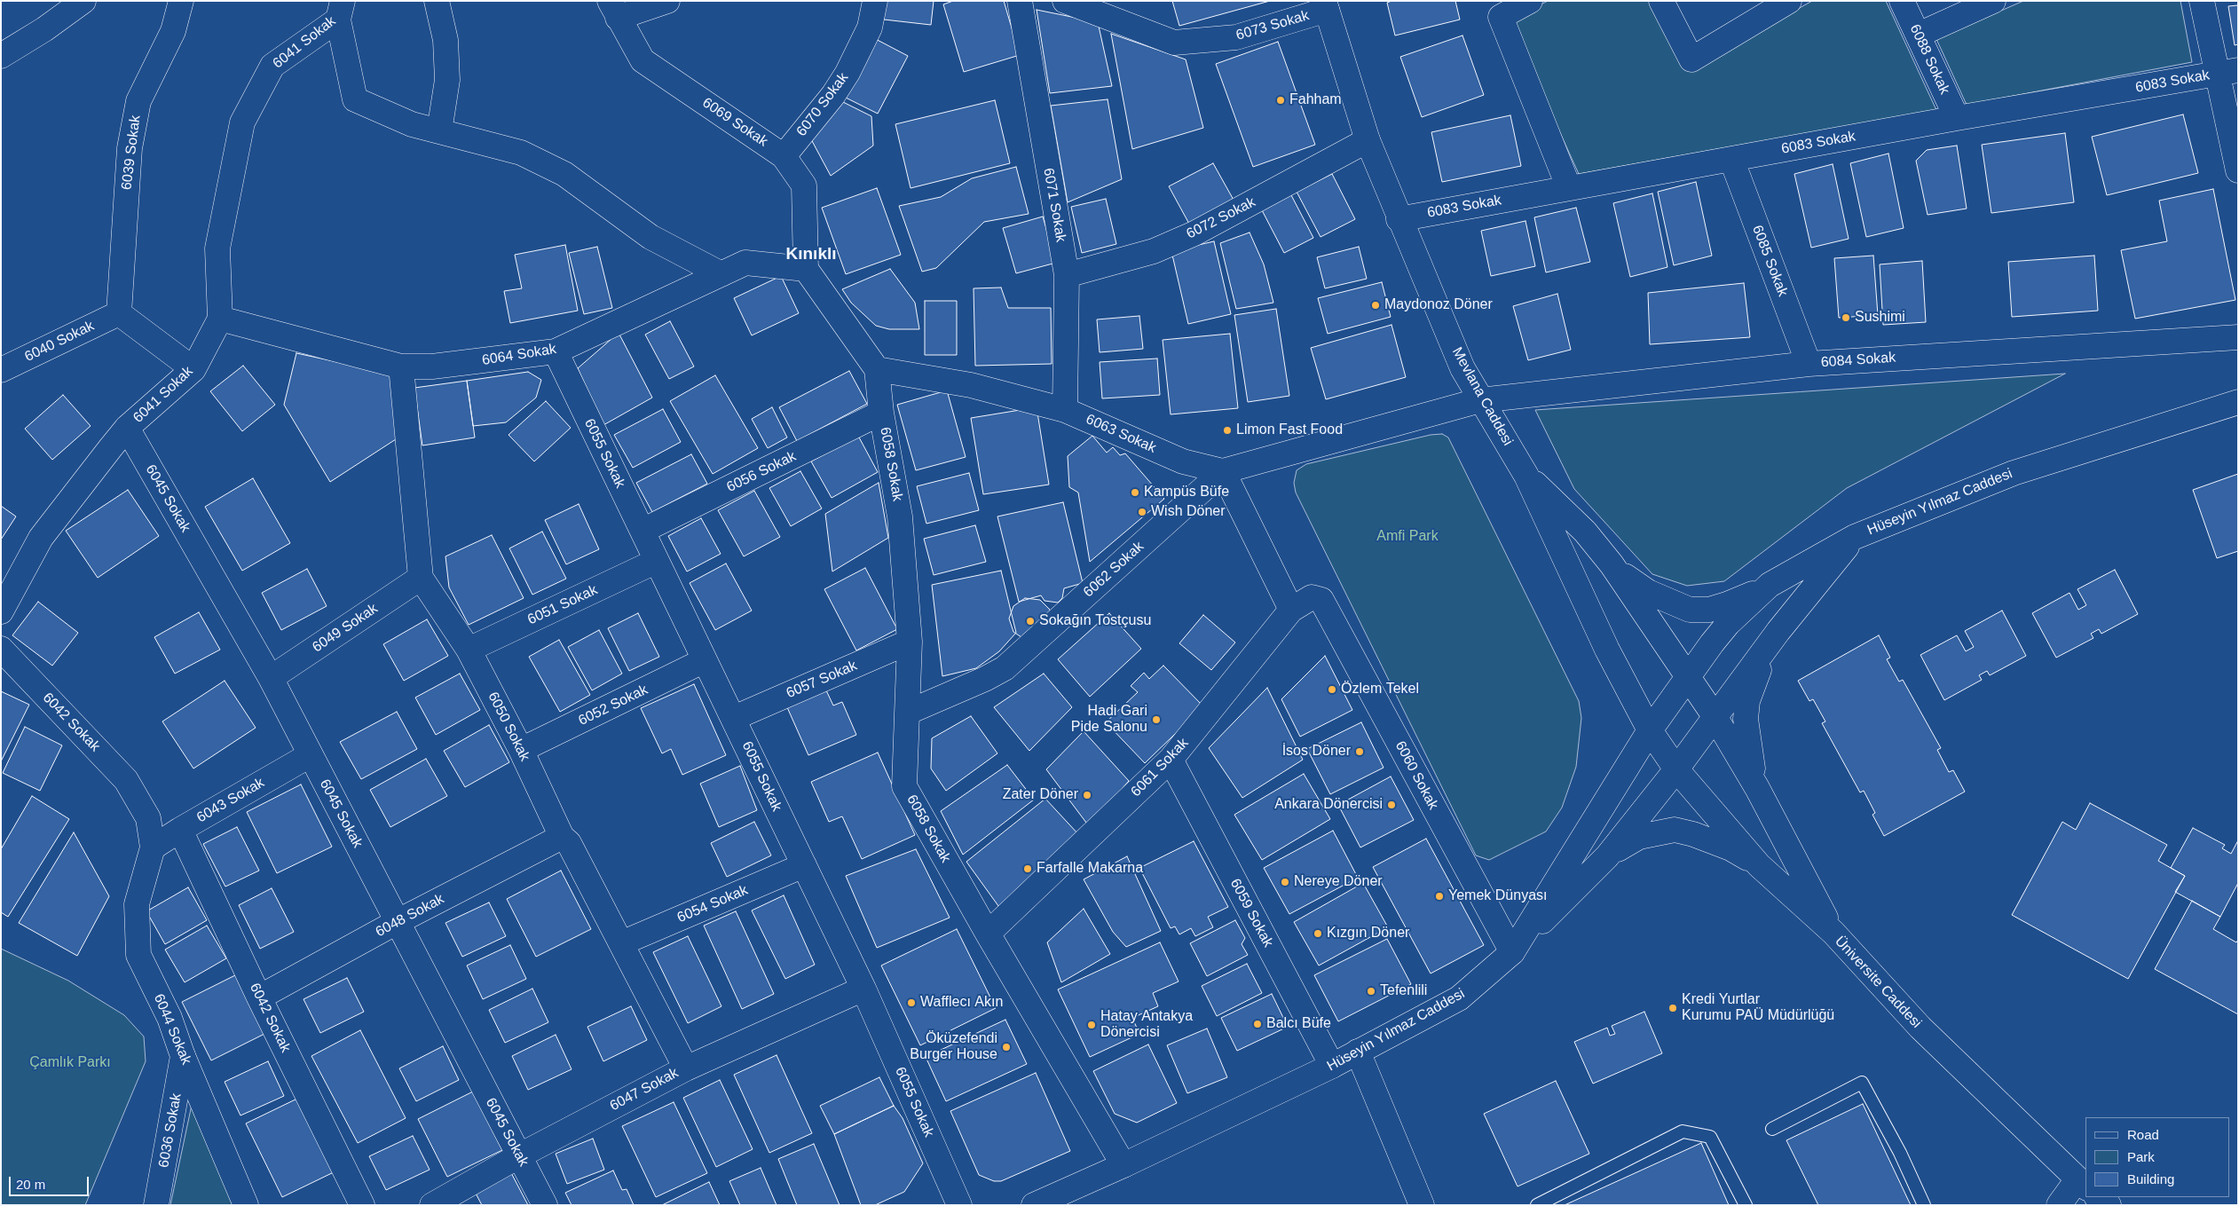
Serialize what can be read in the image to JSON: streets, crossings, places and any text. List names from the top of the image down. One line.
{"streets":{"street":["6073 Sokak","6041 Sokak","6088 Sokak","6083 Sokak","6070 Sokak","6069 Sokak","6039 Sokak","6071 Sokak","6072 Sokak","6085 Sokak","6040 Sokak","6064 Sokak","6084 Sokak","Mevlana Caddesi","6063 Sokak","6055 Sokak","6058 Sokak","6056 Sokak","6045 Sokak","Hüseyin Yılmaz Caddesi","6062 Sokak","6051 Sokak","6049 Sokak","6057 Sokak","6052 Sokak","6042 Sokak","6050 Sokak","6061 Sokak","6060 Sokak","6043 Sokak","6054 Sokak","6059 Sokak","6048 Sokak","Üniversite Caddesi","6044 Sokak","6047 Sokak","6036 Sokak"]},"crossings":[["6073 Sokak","Mevlana Caddesi"],["6041 Sokak","6064 Sokak"],["6041 Sokak","6045 Sokak"],["6088 Sokak","6083 Sokak"],["6083 Sokak","6085 Sokak"],["6083 Sokak","Mevlana Caddesi"],["6070 Sokak","6069 Sokak"],["6069 Sokak","6064 Sokak"],["6039 Sokak","6040 Sokak"],["6071 Sokak","6072 Sokak"],["6071 Sokak","6063 Sokak"],["6072 Sokak","Mevlana Caddesi"],["6085 Sokak","6084 Sokak"],["6064 Sokak","6055 Sokak"],["6064 Sokak","6050 Sokak"],["6084 Sokak","Mevlana Caddesi"],["Mevlana Caddesi","Hüseyin Yılmaz Caddesi"],["Mevlana Caddesi","Üniversite Caddesi"],["6063 Sokak","6058 Sokak"],["6063 Sokak","6062 Sokak"],["6055 Sokak","6056 Sokak"],["6055 Sokak","6051 Sokak"],["6055 Sokak","6057 Sokak"],["6055 Sokak","6052 Sokak"],["6055 Sokak","6054 Sokak"],["6055 Sokak","6047 Sokak"],["6058 Sokak","6056 Sokak"],["6058 Sokak","Hüseyin Yılmaz Caddesi"],["6058 Sokak","6062 Sokak"],["6058 Sokak","6057 Sokak"],["6058 Sokak","6061 Sokak"],["6045 Sokak","6049 Sokak"],["6045 Sokak","6043 Sokak"],["6045 Sokak","6048 Sokak"],["6045 Sokak","6047 Sokak"],["Hüseyin Yılmaz Caddesi","6060 Sokak"],["Hüseyin Yılmaz Caddesi","6059 Sokak"],["6051 Sokak","6050 Sokak"],["6049 Sokak","6050 Sokak"],["6052 Sokak","6050 Sokak"],["6042 Sokak","6043 Sokak"],["6042 Sokak","6048 Sokak"],["6042 Sokak","6044 Sokak"],["6050 Sokak","6054 Sokak"],["6050 Sokak","6048 Sokak"],["6050 Sokak","6047 Sokak"],["6061 Sokak","6060 Sokak"],["6061 Sokak","6059 Sokak"],["6043 Sokak","6044 Sokak"],["6044 Sokak","6036 Sokak"]],"districts":["Kınıklı"],"parks":["Amfi Park","Çamlık Parkı"],"places":["Fahham","Maydonoz Döner","Sushimi","Limon Fast Food","Kampüs Büfe","Wish Döner","Sokağın Tostçusu","Özlem Tekel","Hadi Gari Pide Salonu","İsos Döner","Zater Döner","Ankara Dönercisi","Farfalle Makarna","Nereye Döner","Yemek Dünyası","Kızgın Döner","Tefenlili","Wafflecı Akın","Kredi Yurtlar Kurumu PAÜ Müdürlüğü","Balcı Büfe","Hatay Antakya Dönercisi","Öküzefendi Burger House"],"legend":["Road","Park","Building"],"scale_bar":"20 m"}
